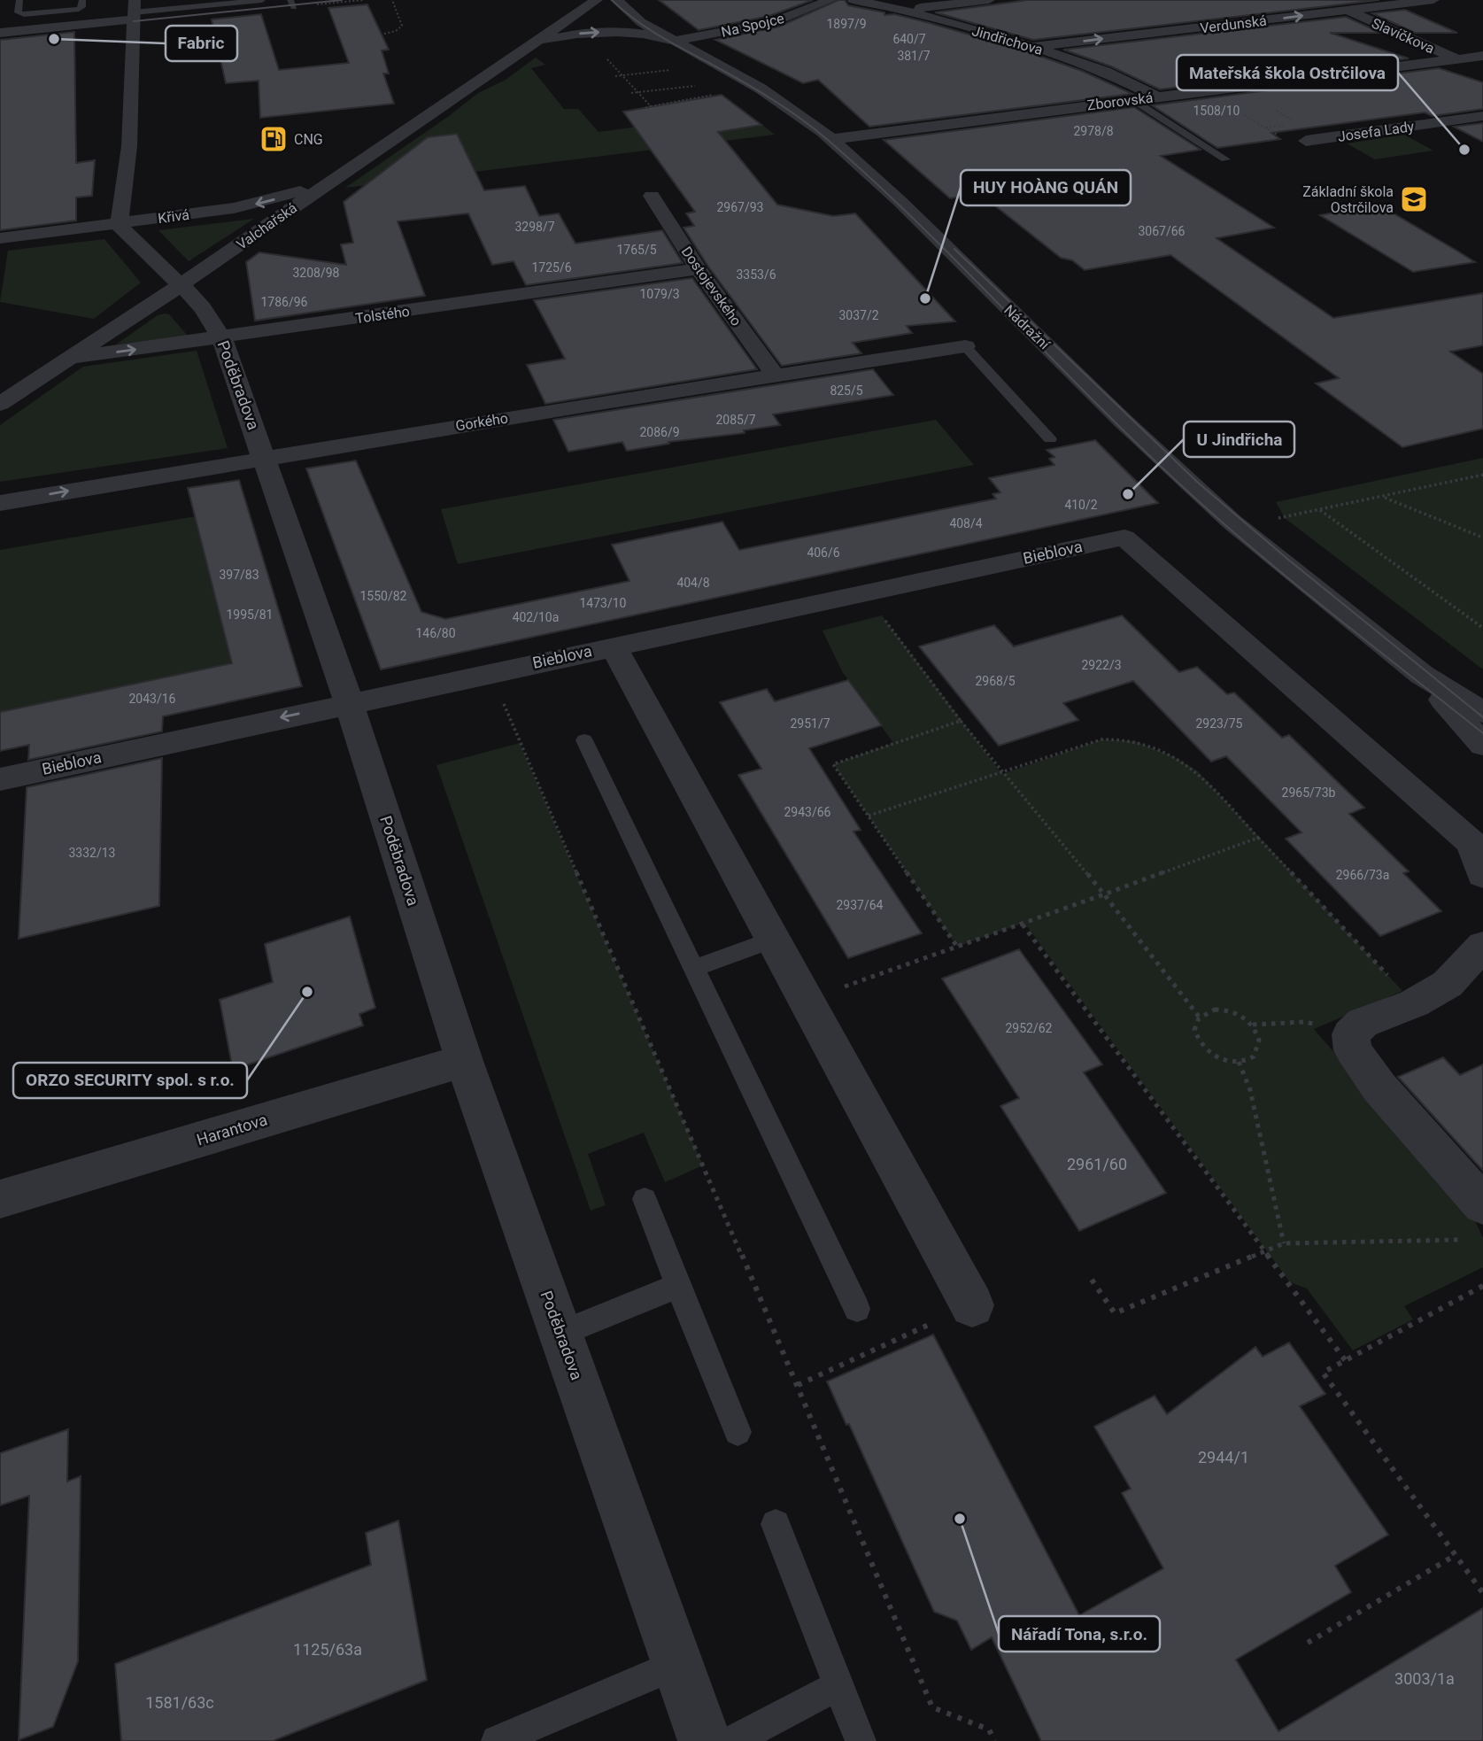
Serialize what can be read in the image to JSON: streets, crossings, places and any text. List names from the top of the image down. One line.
{"streets":{"street":["Verdunská","Na Spojce","Slavíčkova","Jindřichova","Zborovská","Josefa Lady","Křivá","Valchařská","Dostojevského","Tolstého","Nádražní","Poděbradova","Gorkého","Bieblova","Harantova"]},"crossings":[["Verdunská","Slavíčkova"],["Verdunská","Jindřichova"],["Na Spojce","Valchařská"],["Na Spojce","Nádražní"],["Slavíčkova","Zborovská"],["Jindřichova","Zborovská"],["Zborovská","Nádražní"],["Křivá","Valchařská"],["Křivá","Poděbradova"],["Valchařská","Tolstého"],["Valchařská","Nádražní"],["Valchařská","Poděbradova"],["Dostojevského","Tolstého"],["Dostojevského","Gorkého"],["Tolstého","Poděbradova"],["Poděbradova","Gorkého"],["Poděbradova","Bieblova"],["Poděbradova","Harantova"]],"one_way":["Verdunská","Křivá"],"places":{"other":["Fabric","Mateřská škola Ostrčilova","HUY HOÀNG QUÁN","U Jindřicha","ORZO SECURITY spol. s r.o.","Nářadí Tona, s.r.o."],"fuel station":["CNG"],"school or university":["Základní škola Ostrčilova"]},"house_numbers":["1897/9","640/7","381/7","1508/10","2978/8","2967/93","3298/7","3067/66","1765/5","1725/6","3208/98","3353/6","1079/3","1786/96","3037/2","825/5","2085/7","2086/9","410/2","408/4","406/6","397/83","404/8","1550/82","1473/10","1995/81","402/10a","146/80","2922/3","2968/5","2043/16","2951/7","2923/75","2965/73b","2943/66","3332/13","2966/73a","2937/64","2952/62","2961/60","2944/1","1125/63a","3003/1a","1581/63c"]}
